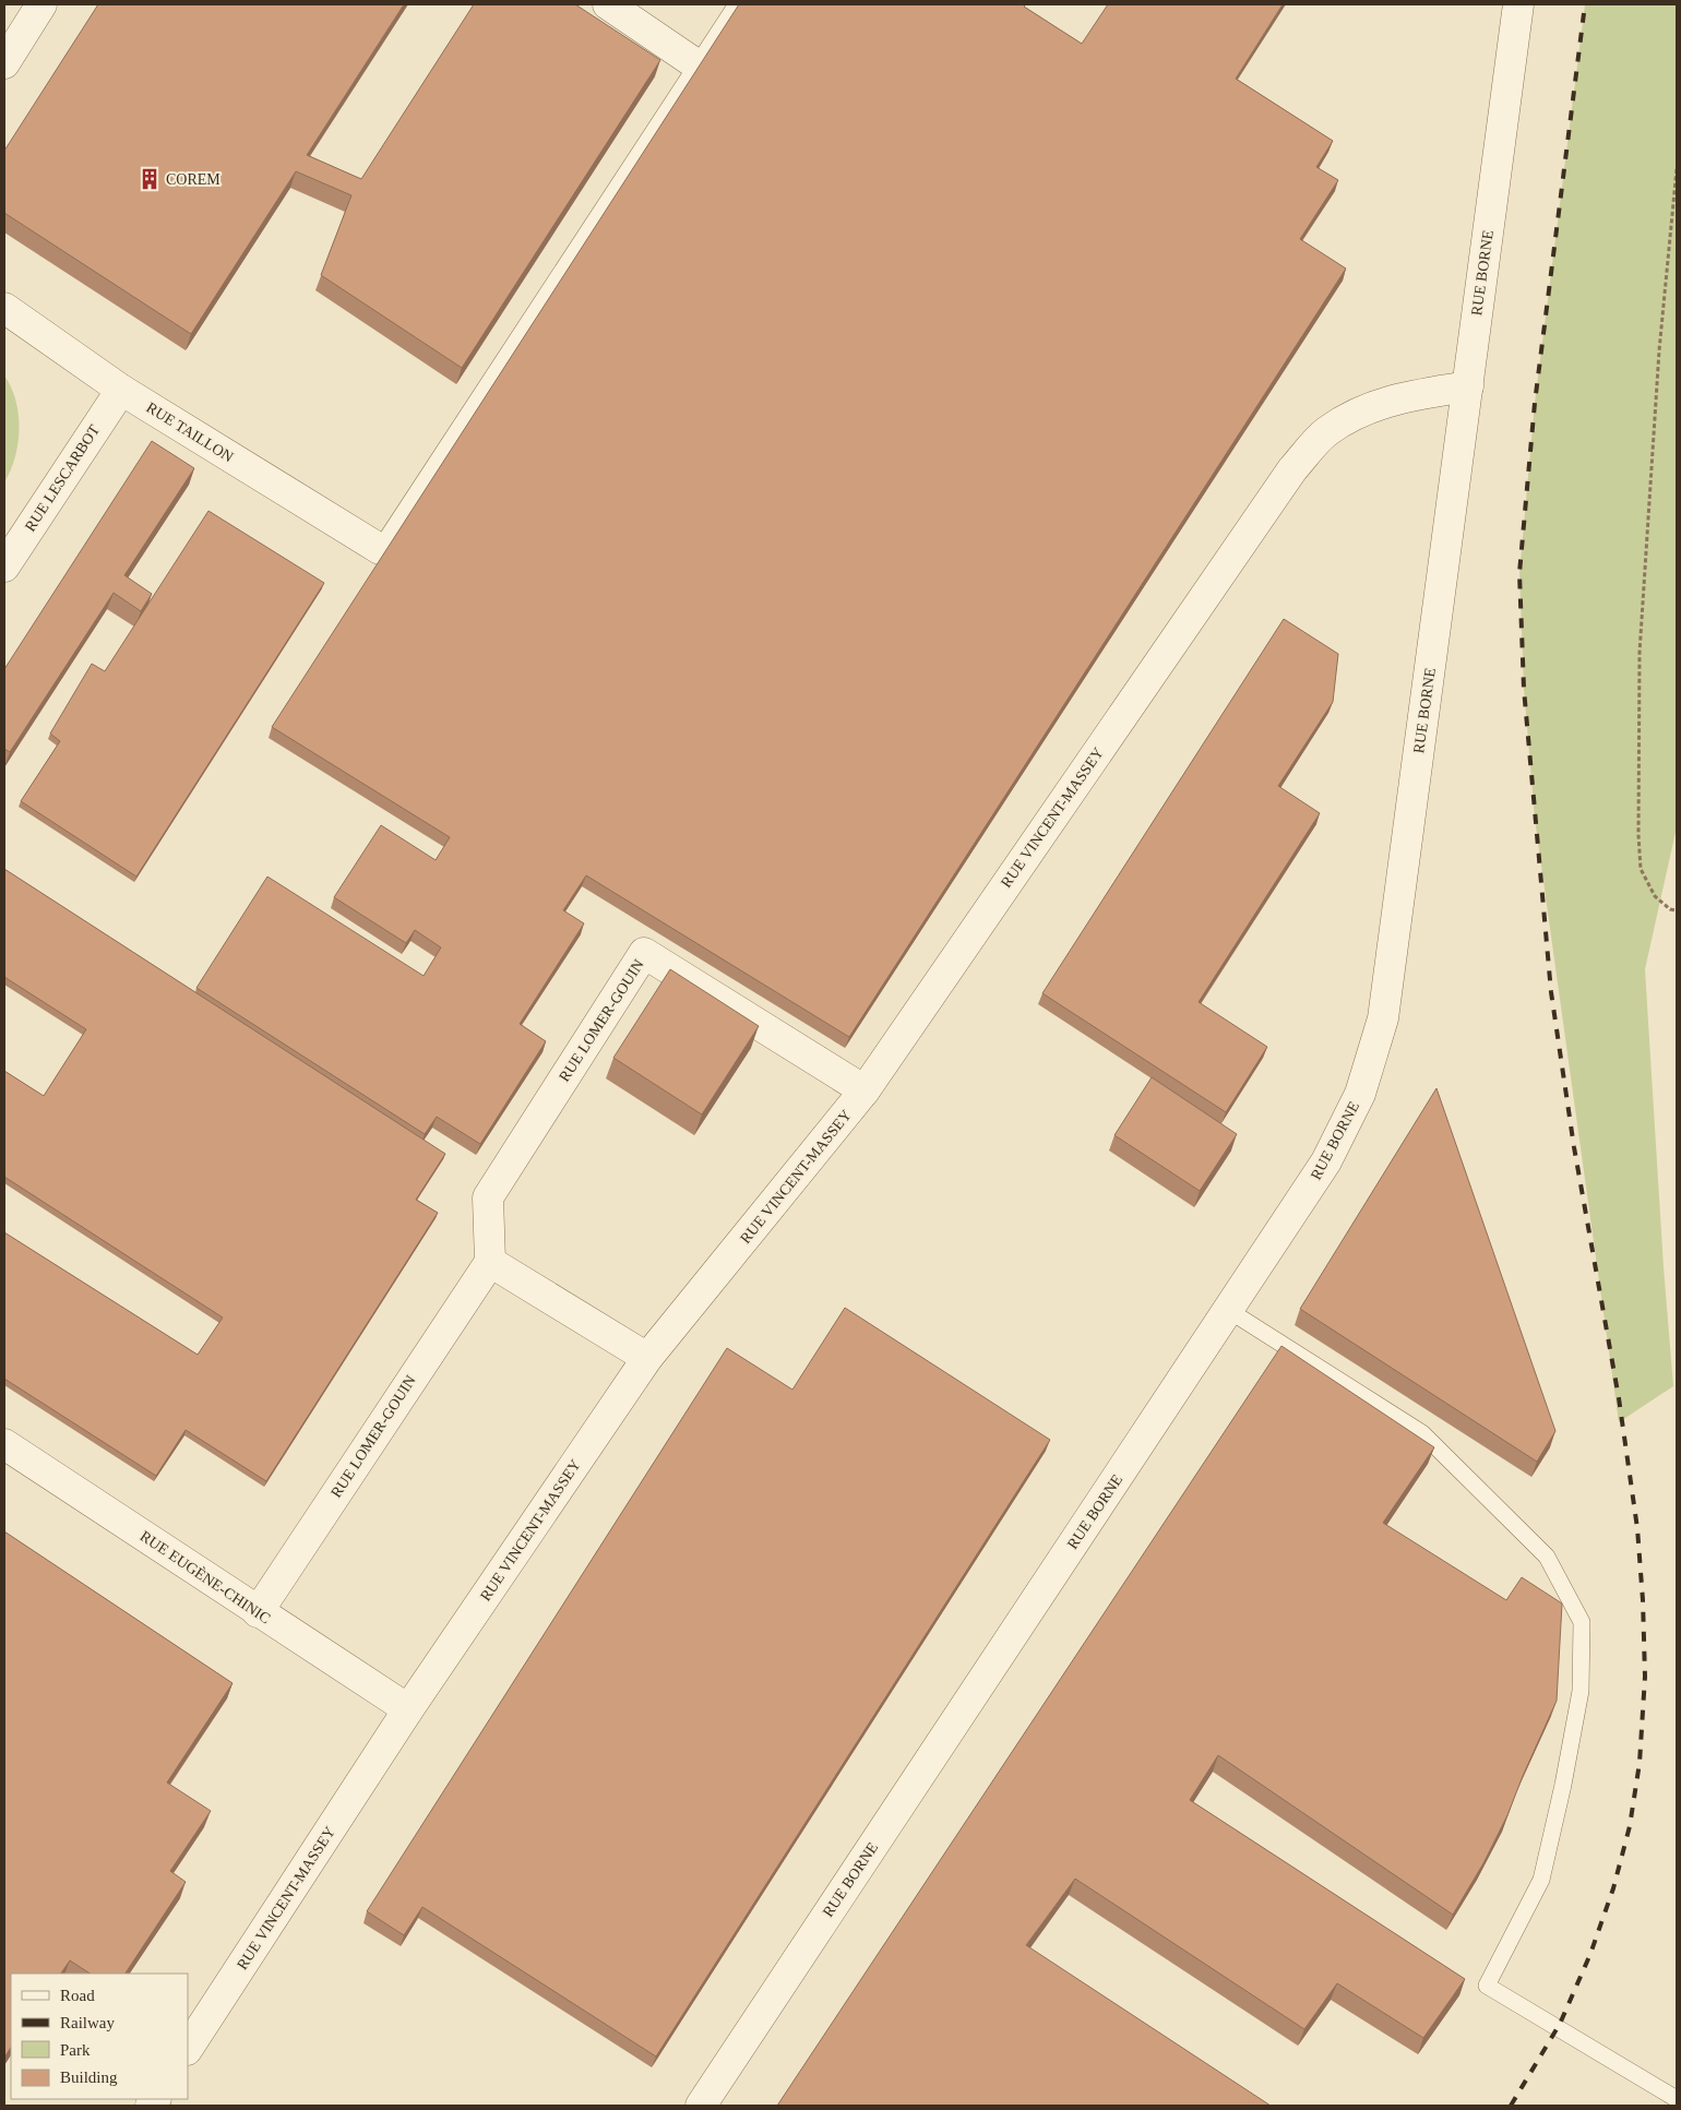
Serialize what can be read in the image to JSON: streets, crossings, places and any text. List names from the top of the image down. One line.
{"streets":{"street":["RUE BORNE","RUE TAILLON","RUE LESCARBOT","RUE VINCENT-MASSEY","RUE LOMER-GOUIN","RUE EUGÈNE-CHINIC"]},"crossings":[["RUE BORNE","RUE VINCENT-MASSEY"],["RUE TAILLON","RUE LESCARBOT"],["RUE VINCENT-MASSEY","RUE LOMER-GOUIN"],["RUE VINCENT-MASSEY","RUE EUGÈNE-CHINIC"],["RUE LOMER-GOUIN","RUE EUGÈNE-CHINIC"]],"places":{"building":["COREM"]},"legend":["Road","Railway","Park","Building"]}
